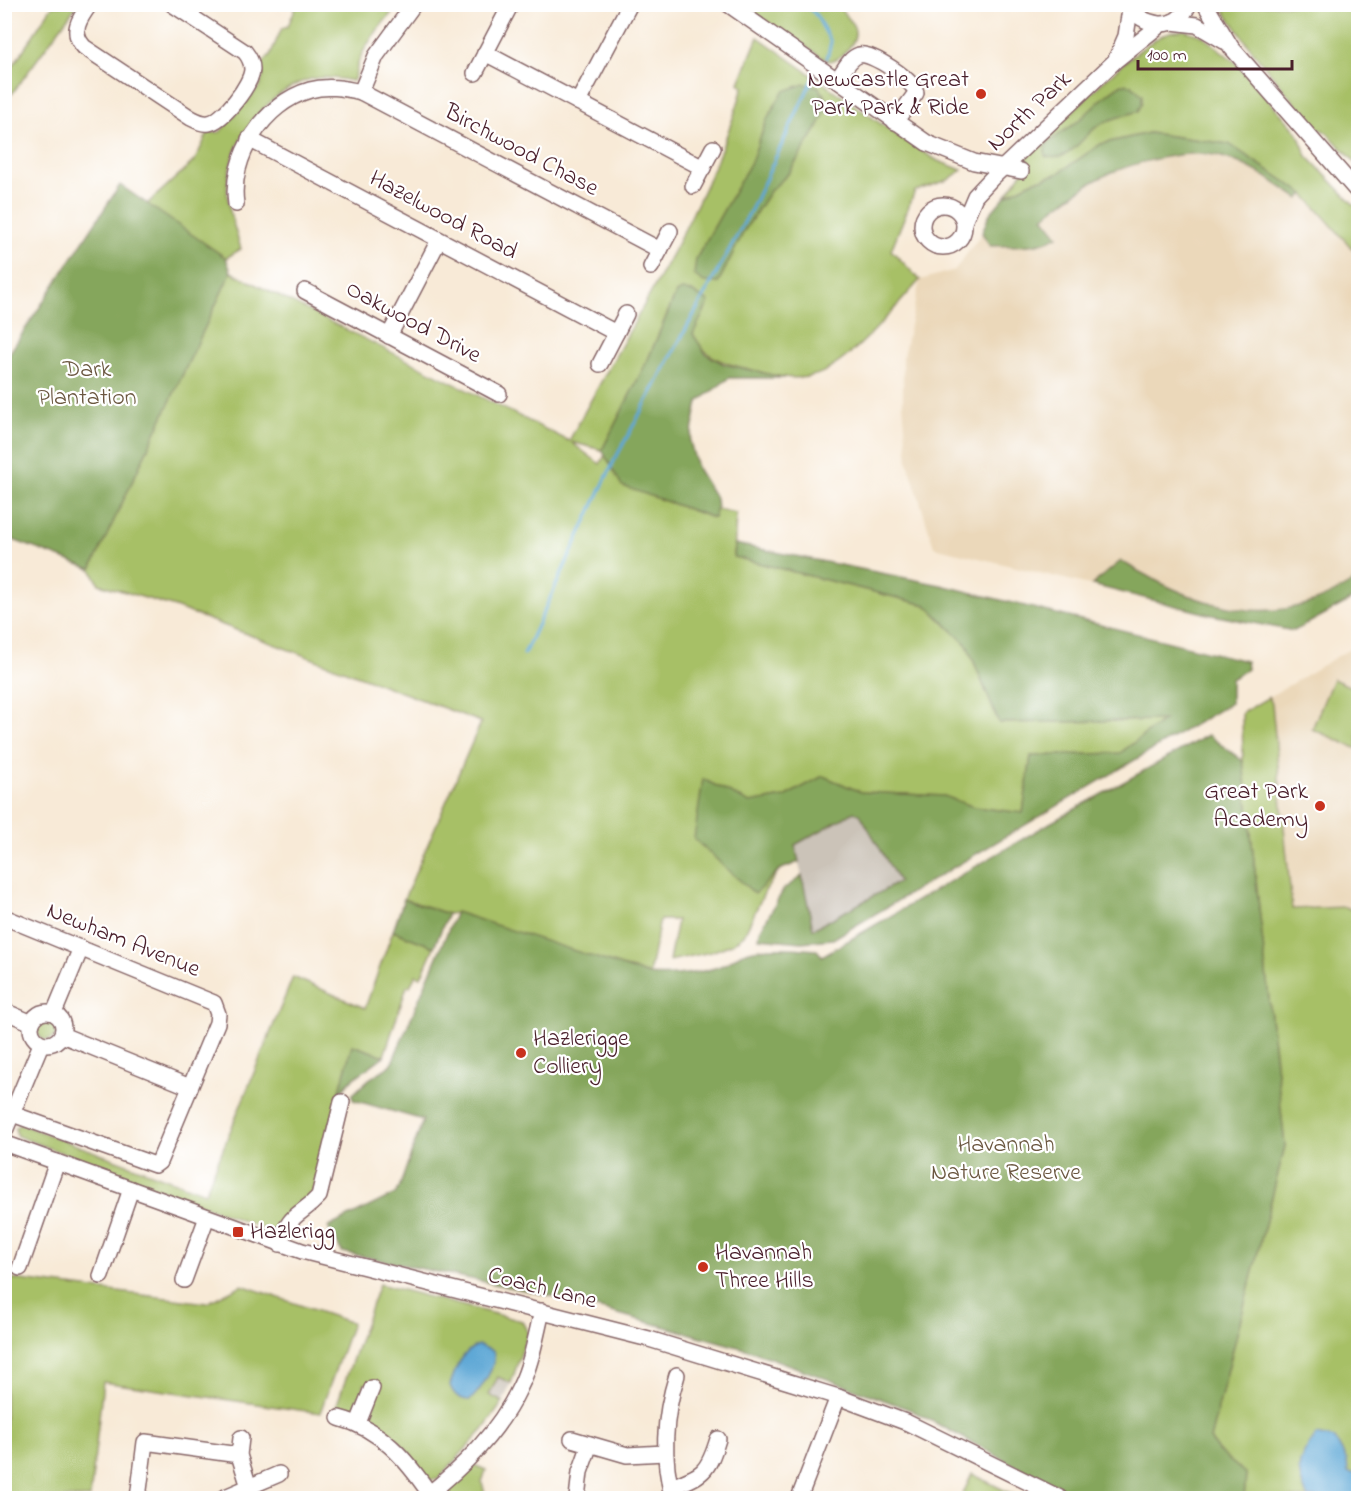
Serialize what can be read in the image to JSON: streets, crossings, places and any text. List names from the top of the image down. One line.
{"streets":{"street":["North Park","Birchwood Chase","Hazelwood Road","Oakwood Drive","Newham Avenue","Coach Lane"]},"parks":["Dark Plantation","Havannah Nature Reserve"],"places":{"other":["Newcastle Great Park Park & Ride","Great Park Academy","Hazlerigge Colliery","Havannah Three Hills"],"transit":["Hazlerigg"]},"scale_bar":"100 m"}
